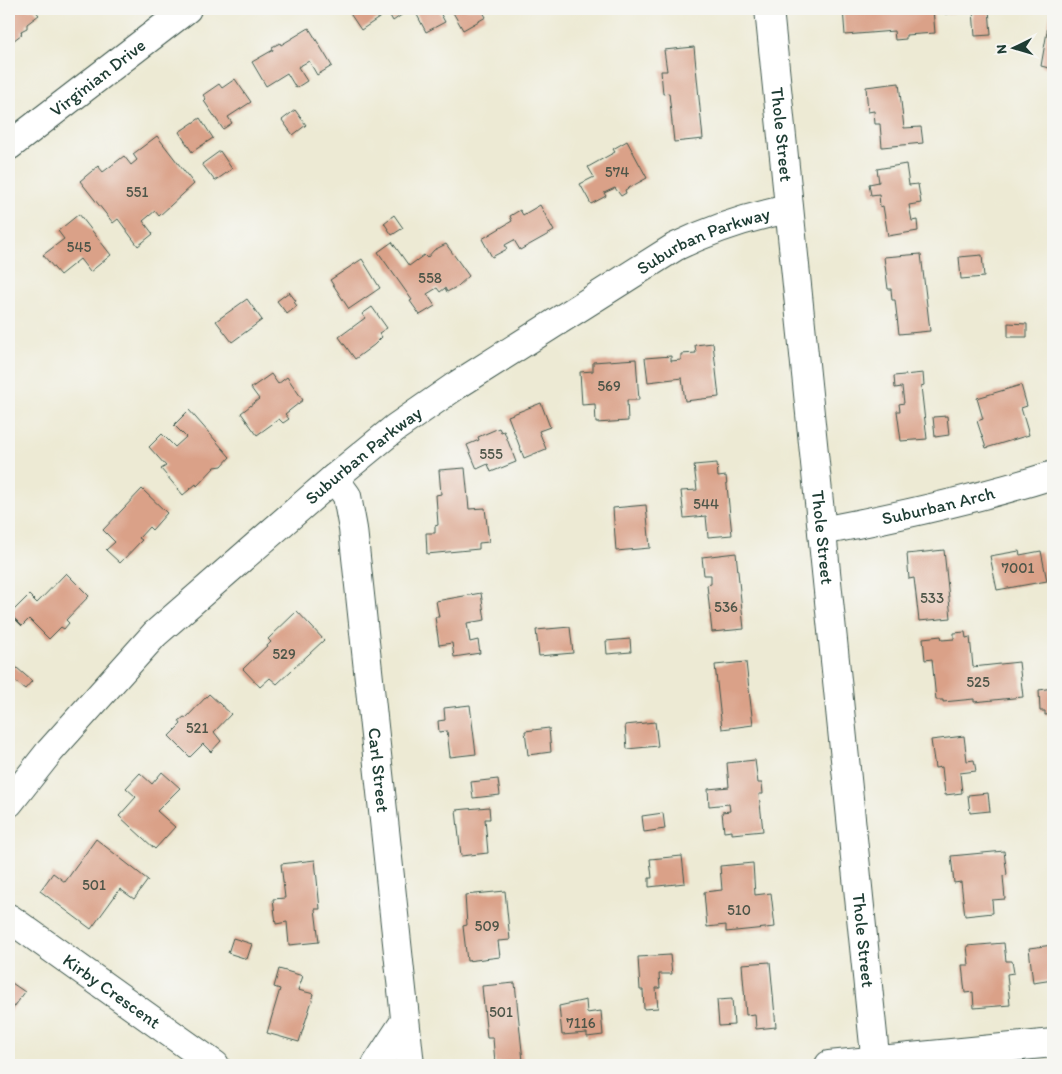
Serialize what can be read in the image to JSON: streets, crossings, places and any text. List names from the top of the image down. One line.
{"streets":{"street":["Virginian Drive","Thole Street","Suburban Parkway","Suburban Arch","Carl Street","Kirby Crescent"]},"crossings":[["Thole Street","Suburban Parkway"],["Thole Street","Suburban Arch"],["Suburban Parkway","Carl Street"]],"house_numbers":["574","551","545","558","569","555","544","7001","533","536","529","525","521","501","510","509","501","7116"],"north":"left"}
